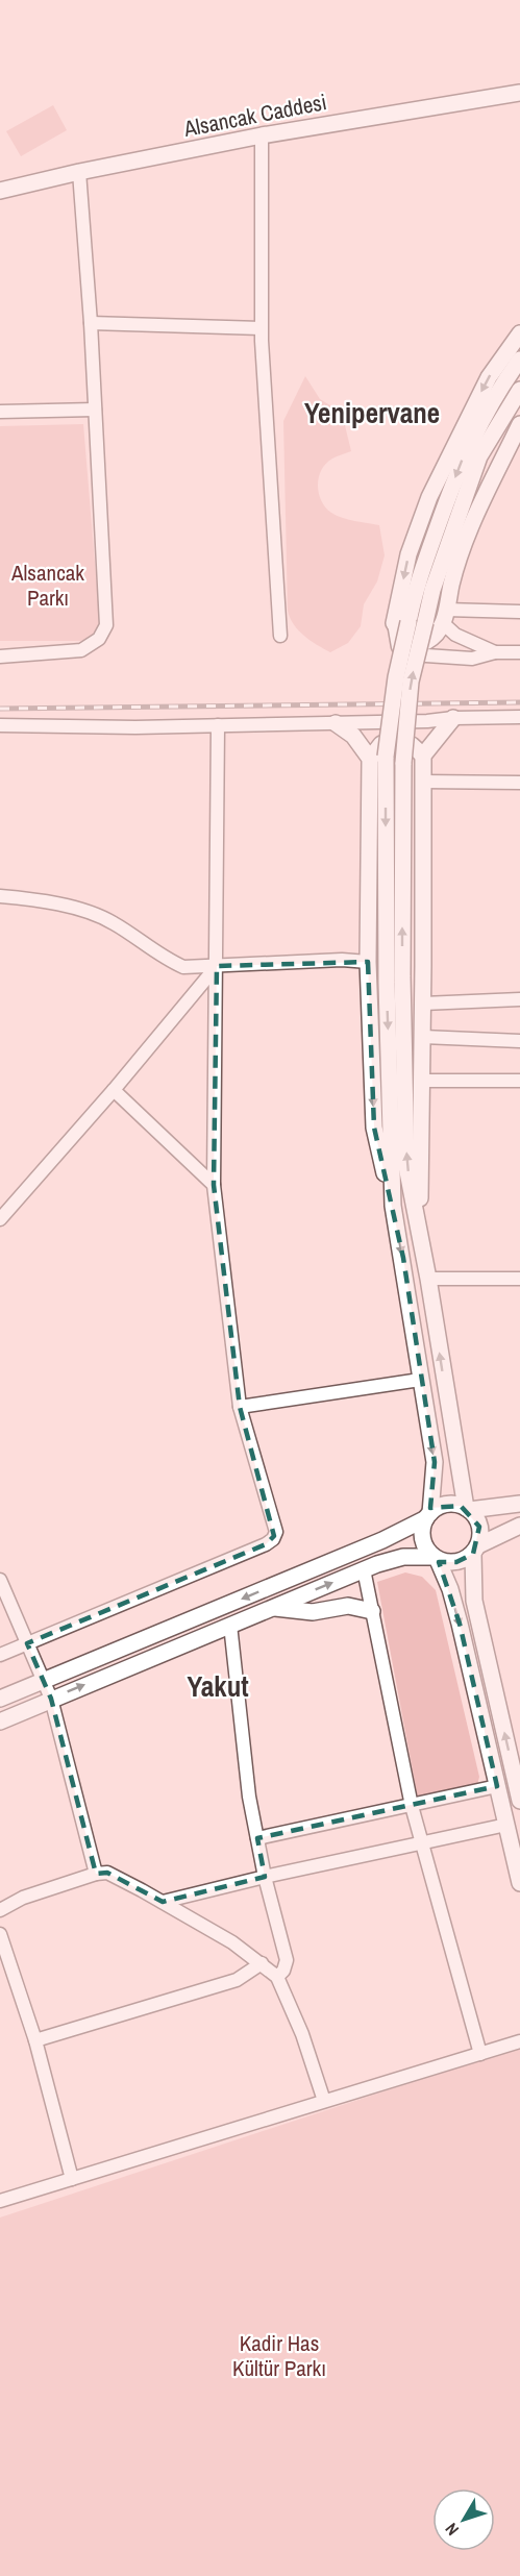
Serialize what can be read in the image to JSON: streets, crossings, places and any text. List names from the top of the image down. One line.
{"streets":{"street":["Alsancak Caddesi"]},"districts":["Yenipervane","Yakut"],"parks":["Alsancak Parkı","Kadir Has Kültür Parkı"],"north":"bottom left"}
